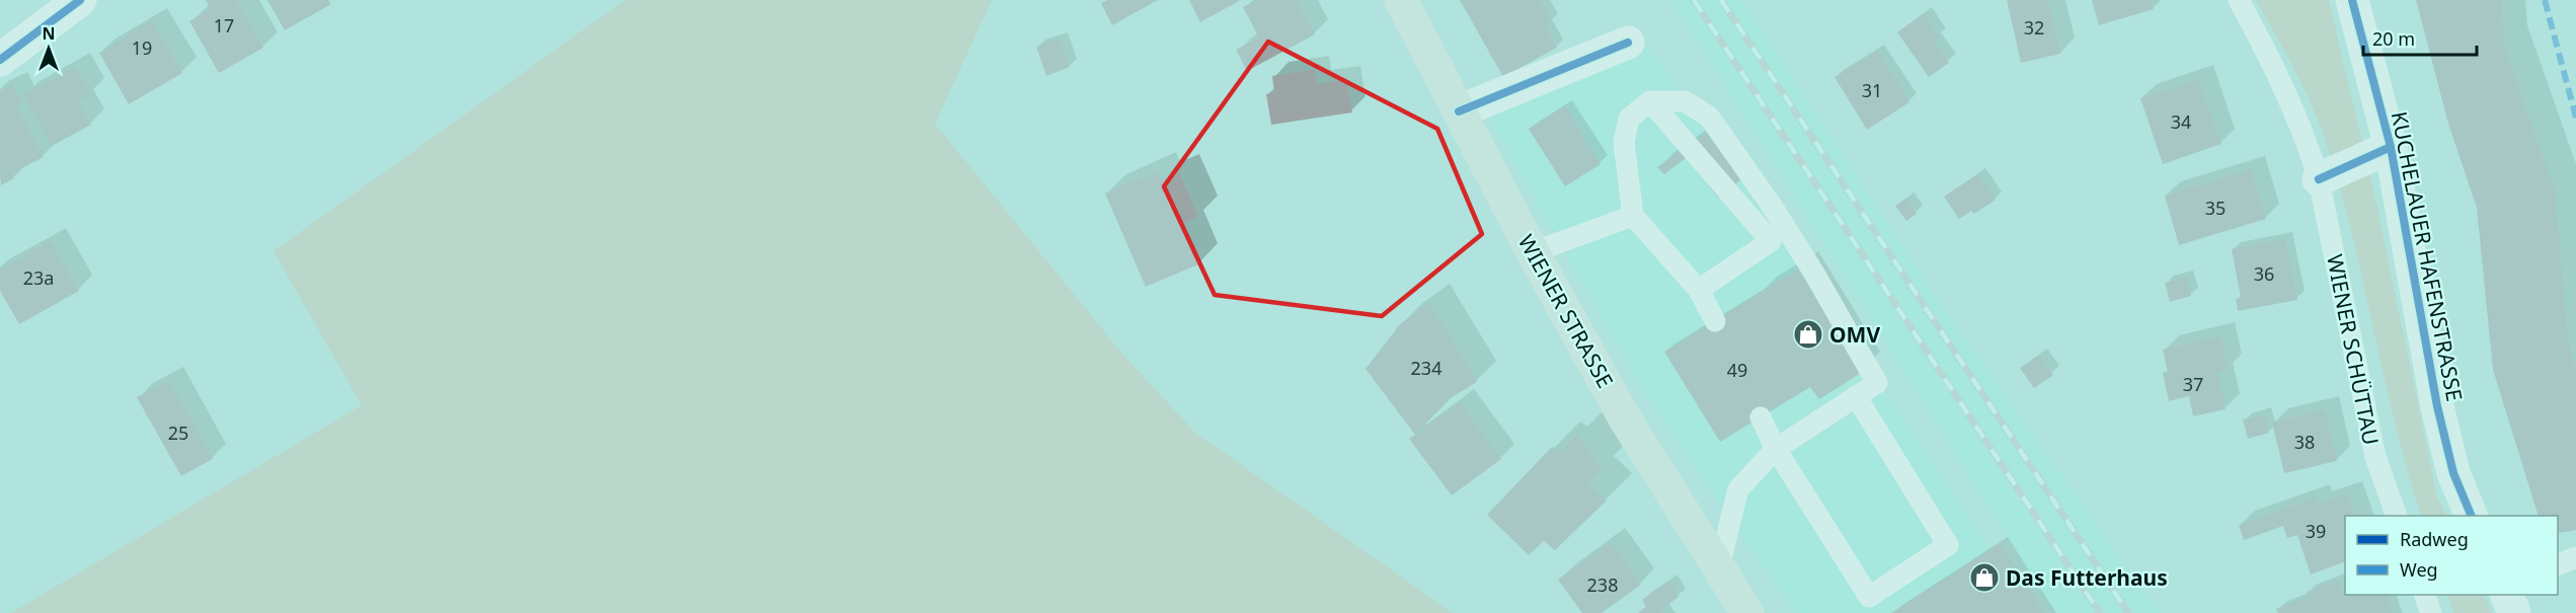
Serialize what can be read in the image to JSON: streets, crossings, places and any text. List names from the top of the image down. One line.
{"streets":{"main road":["WIENER STRASSE"],"street":["KUCHELAUER HAFENSTRASSE"],"lane":["WIENER SCHÜTTAU"]},"places":{"shop":["OMV","Das Futterhaus"]},"house_numbers":["17","32","19","31","34","35","36","23a","234","49","37","25","38","39","238"],"legend":["Radweg","Weg"],"scale_bar":"20 m","north":"top"}
